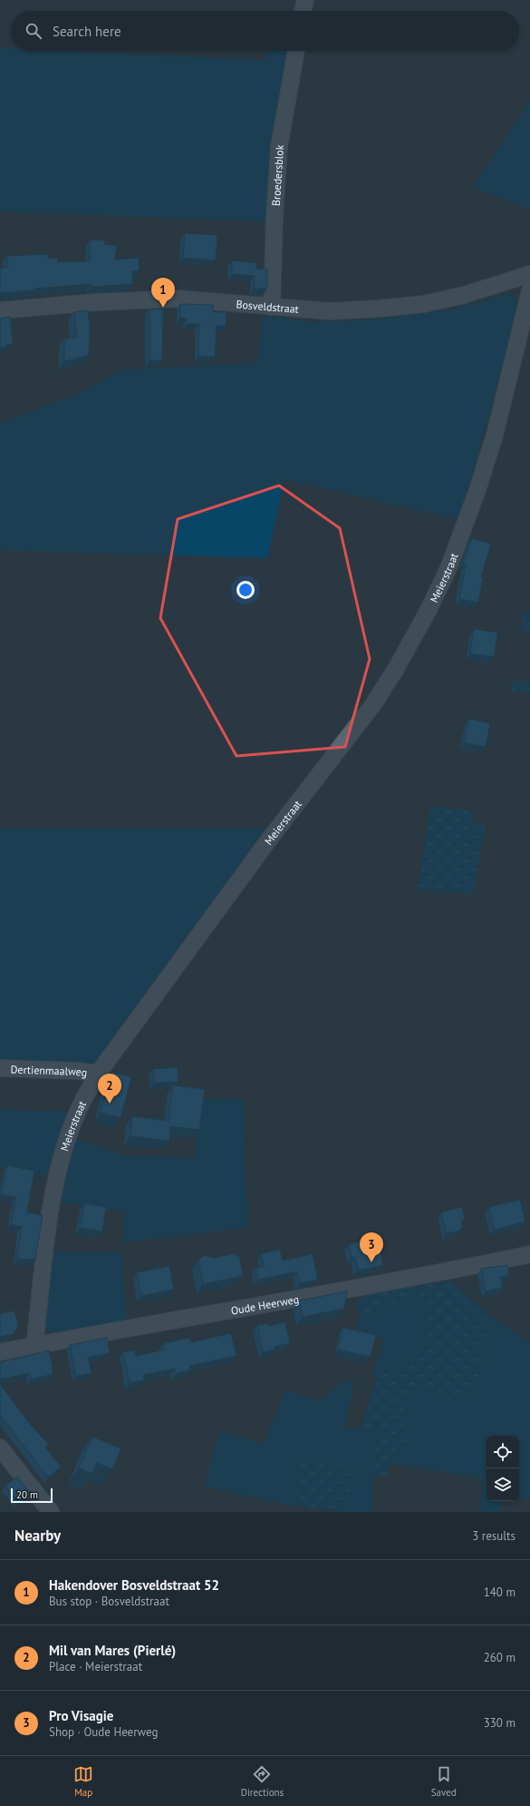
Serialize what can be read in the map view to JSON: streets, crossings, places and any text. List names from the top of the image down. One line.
{"streets":{"street":["Broedersblok","Bosveldstraat","Meierstraat","Dertienmaalweg","Oude Heerweg"]},"crossings":[["Broedersblok","Bosveldstraat"],["Meierstraat","Dertienmaalweg"],["Meierstraat","Oude Heerweg"]],"scale_bar":"20 m","page":{"search":"Search here","pins":["1","2","3"],"scale":"20 m","heading":["Nearby","3 results"],"list":[{"mark":"1","name":"Hakendover Bosveldstraat 52","note":"Bus stop · Bosveldstraat","value":"140 m"},{"mark":"2","name":"Mil van Mares (Pierlé)","note":"Place · Meierstraat","value":"260 m"},{"mark":"3","name":"Pro Visagie","note":"Shop · Oude Heerweg","value":"330 m"}],"nav":["Map","Directions","Saved"]}}
